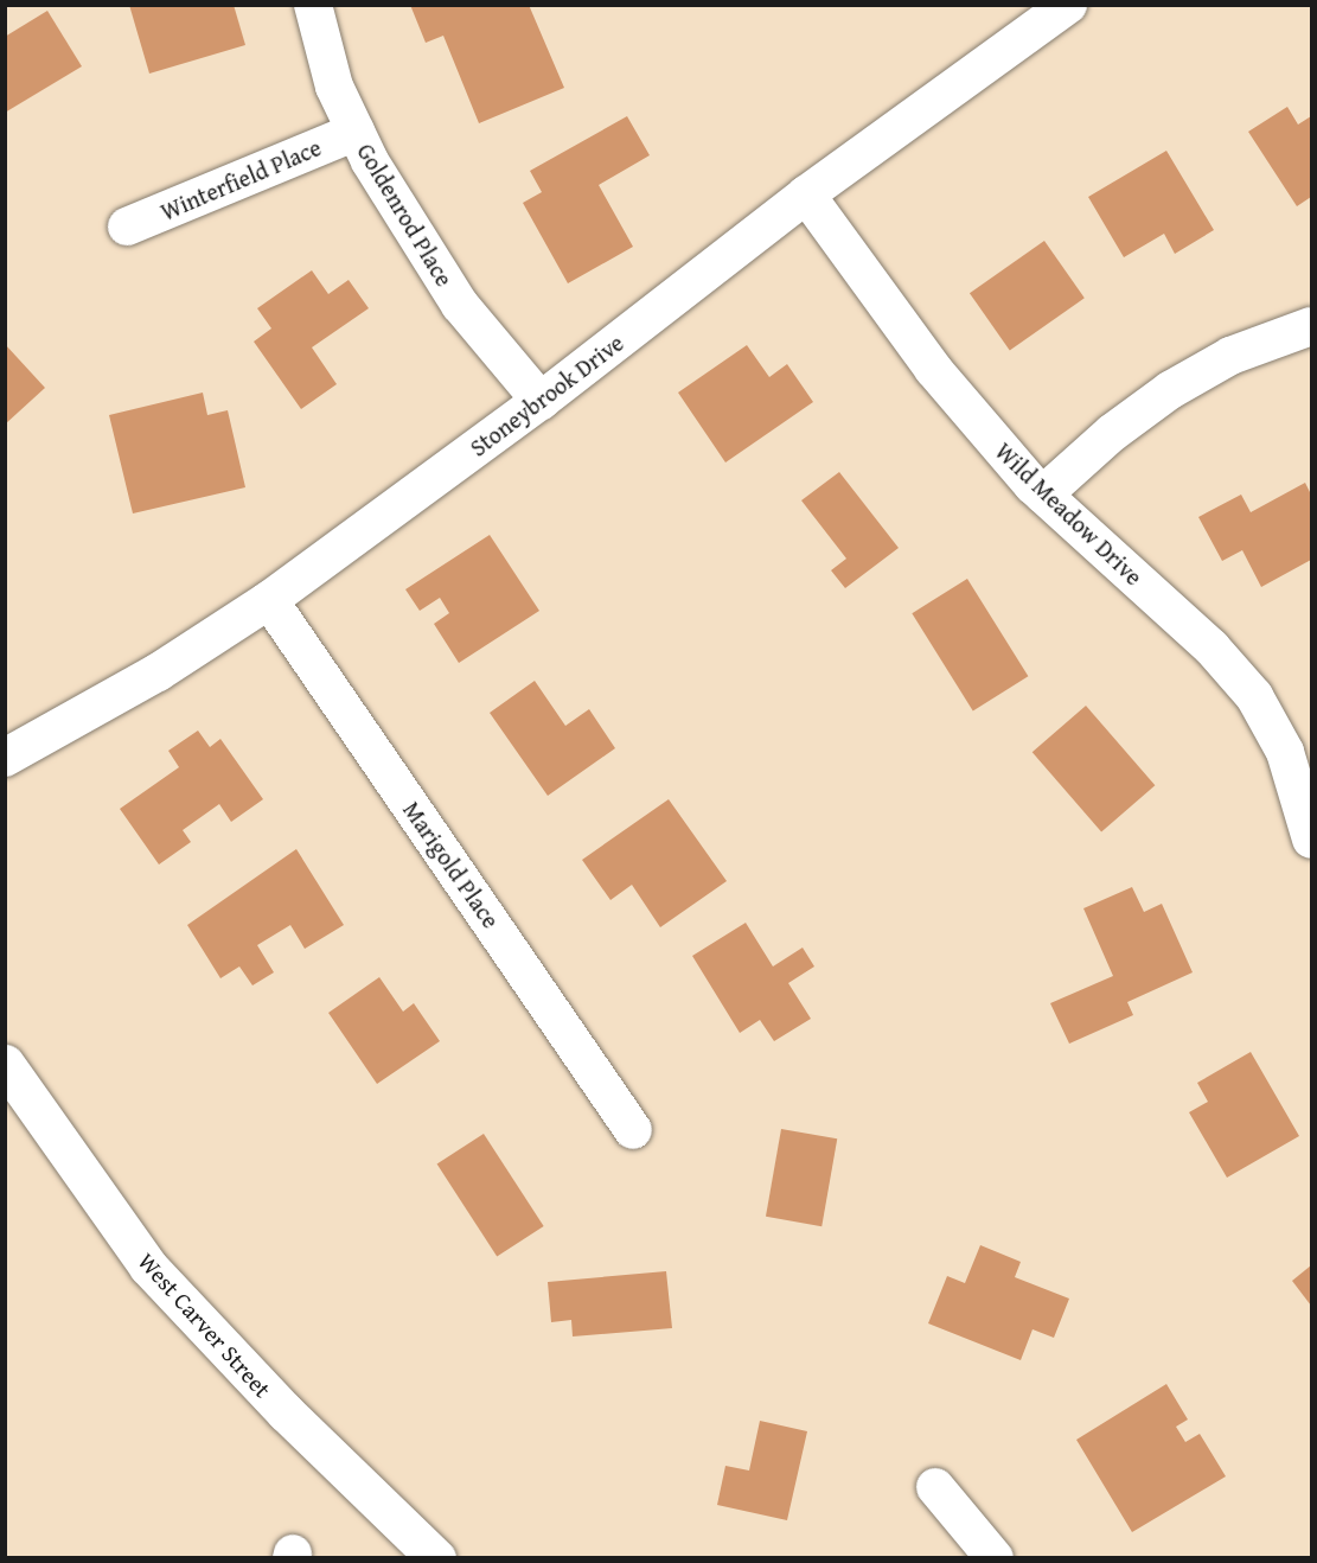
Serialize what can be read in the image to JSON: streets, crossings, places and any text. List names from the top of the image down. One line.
{"streets":{"street":["Winterfield Place","Goldenrod Place","Stoneybrook Drive","Wild Meadow Drive","Marigold Place","West Carver Street"]},"crossings":[["Winterfield Place","Goldenrod Place"],["Goldenrod Place","Stoneybrook Drive"],["Stoneybrook Drive","Wild Meadow Drive"],["Stoneybrook Drive","Marigold Place"]]}
